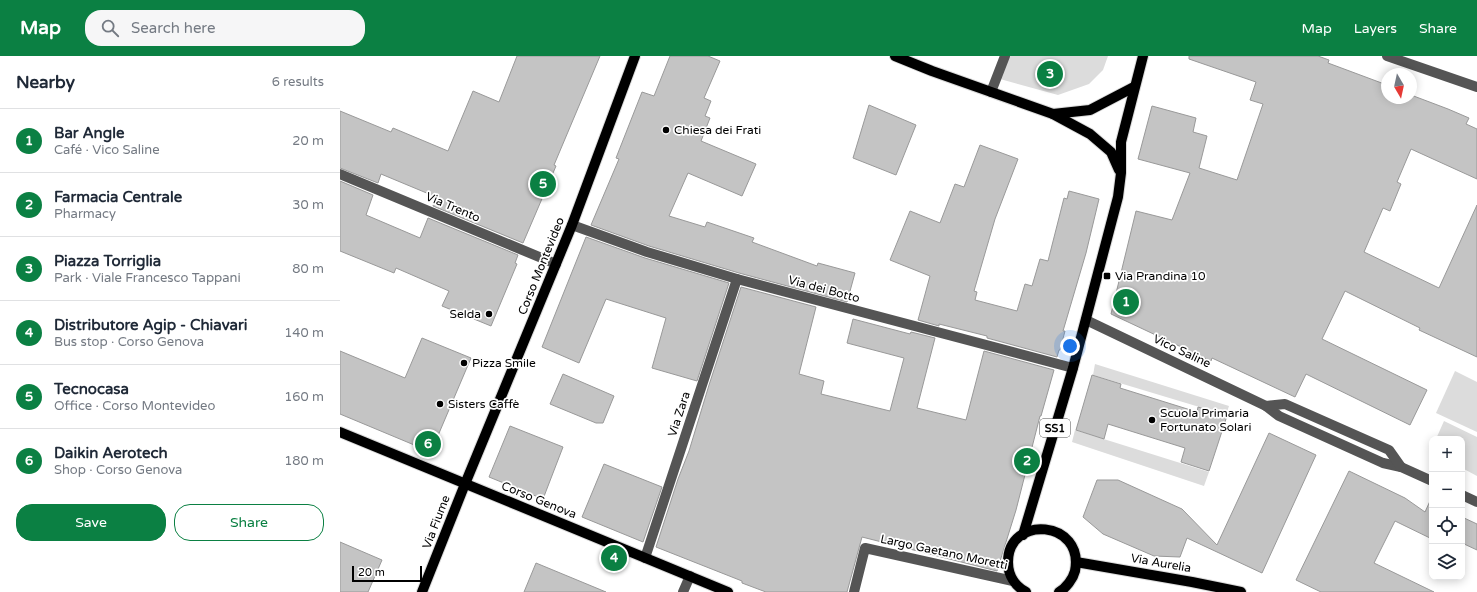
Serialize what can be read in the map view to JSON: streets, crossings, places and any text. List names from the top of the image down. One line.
{"streets":{"main road":["Corso Montevideo","SS1","Corso Genova","Via Fiume","Via Aurelia"],"street":["Via Trento","Via dei Botto","Vico Saline","Via Zara","Largo Gaetano Moretti"]},"crossings":[["Via Trento","Corso Montevideo"],["Corso Montevideo","Via dei Botto"],["Corso Montevideo","Corso Genova"],["Corso Montevideo","Via Fiume"],["Via dei Botto","Via Zara"],["Via dei Botto","SS1"],["Vico Saline","SS1"],["Via Zara","Corso Genova"],["Corso Genova","Via Fiume"]],"places":{"other":["Chiesa dei Frati","Selda","Pizza Smile","Sisters Caffè","Scuola Primaria Fortunato Solari"],"transit":["Via Prandina 10"]},"scale_bar":"20 m","north":"bottom","page":{"header":"Map","search":"Search here","nav":["Map","Layers","Share"],"heading":["Nearby","6 results"],"pins":["3","5","1","6","2","4"],"list":[{"mark":"1","name":"Bar Angle","note":"Café · Vico Saline","value":"20 m"},{"mark":"2","name":"Farmacia Centrale","note":"Pharmacy","value":"30 m"},{"mark":"3","name":"Piazza Torriglia","note":"Park · Viale Francesco Tappani","value":"80 m"},{"mark":"4","name":"Distributore Agip - Chiavari","note":"Bus stop · Corso Genova","value":"140 m"},{"mark":"5","name":"Tecnocasa","note":"Office · Corso Montevideo","value":"160 m"},{"mark":"6","name":"Daikin Aerotech","note":"Shop · Corso Genova","value":"180 m"}],"map_buttons":["+","−"],"buttons":["Save","Share"],"scale":"20 m"}}
